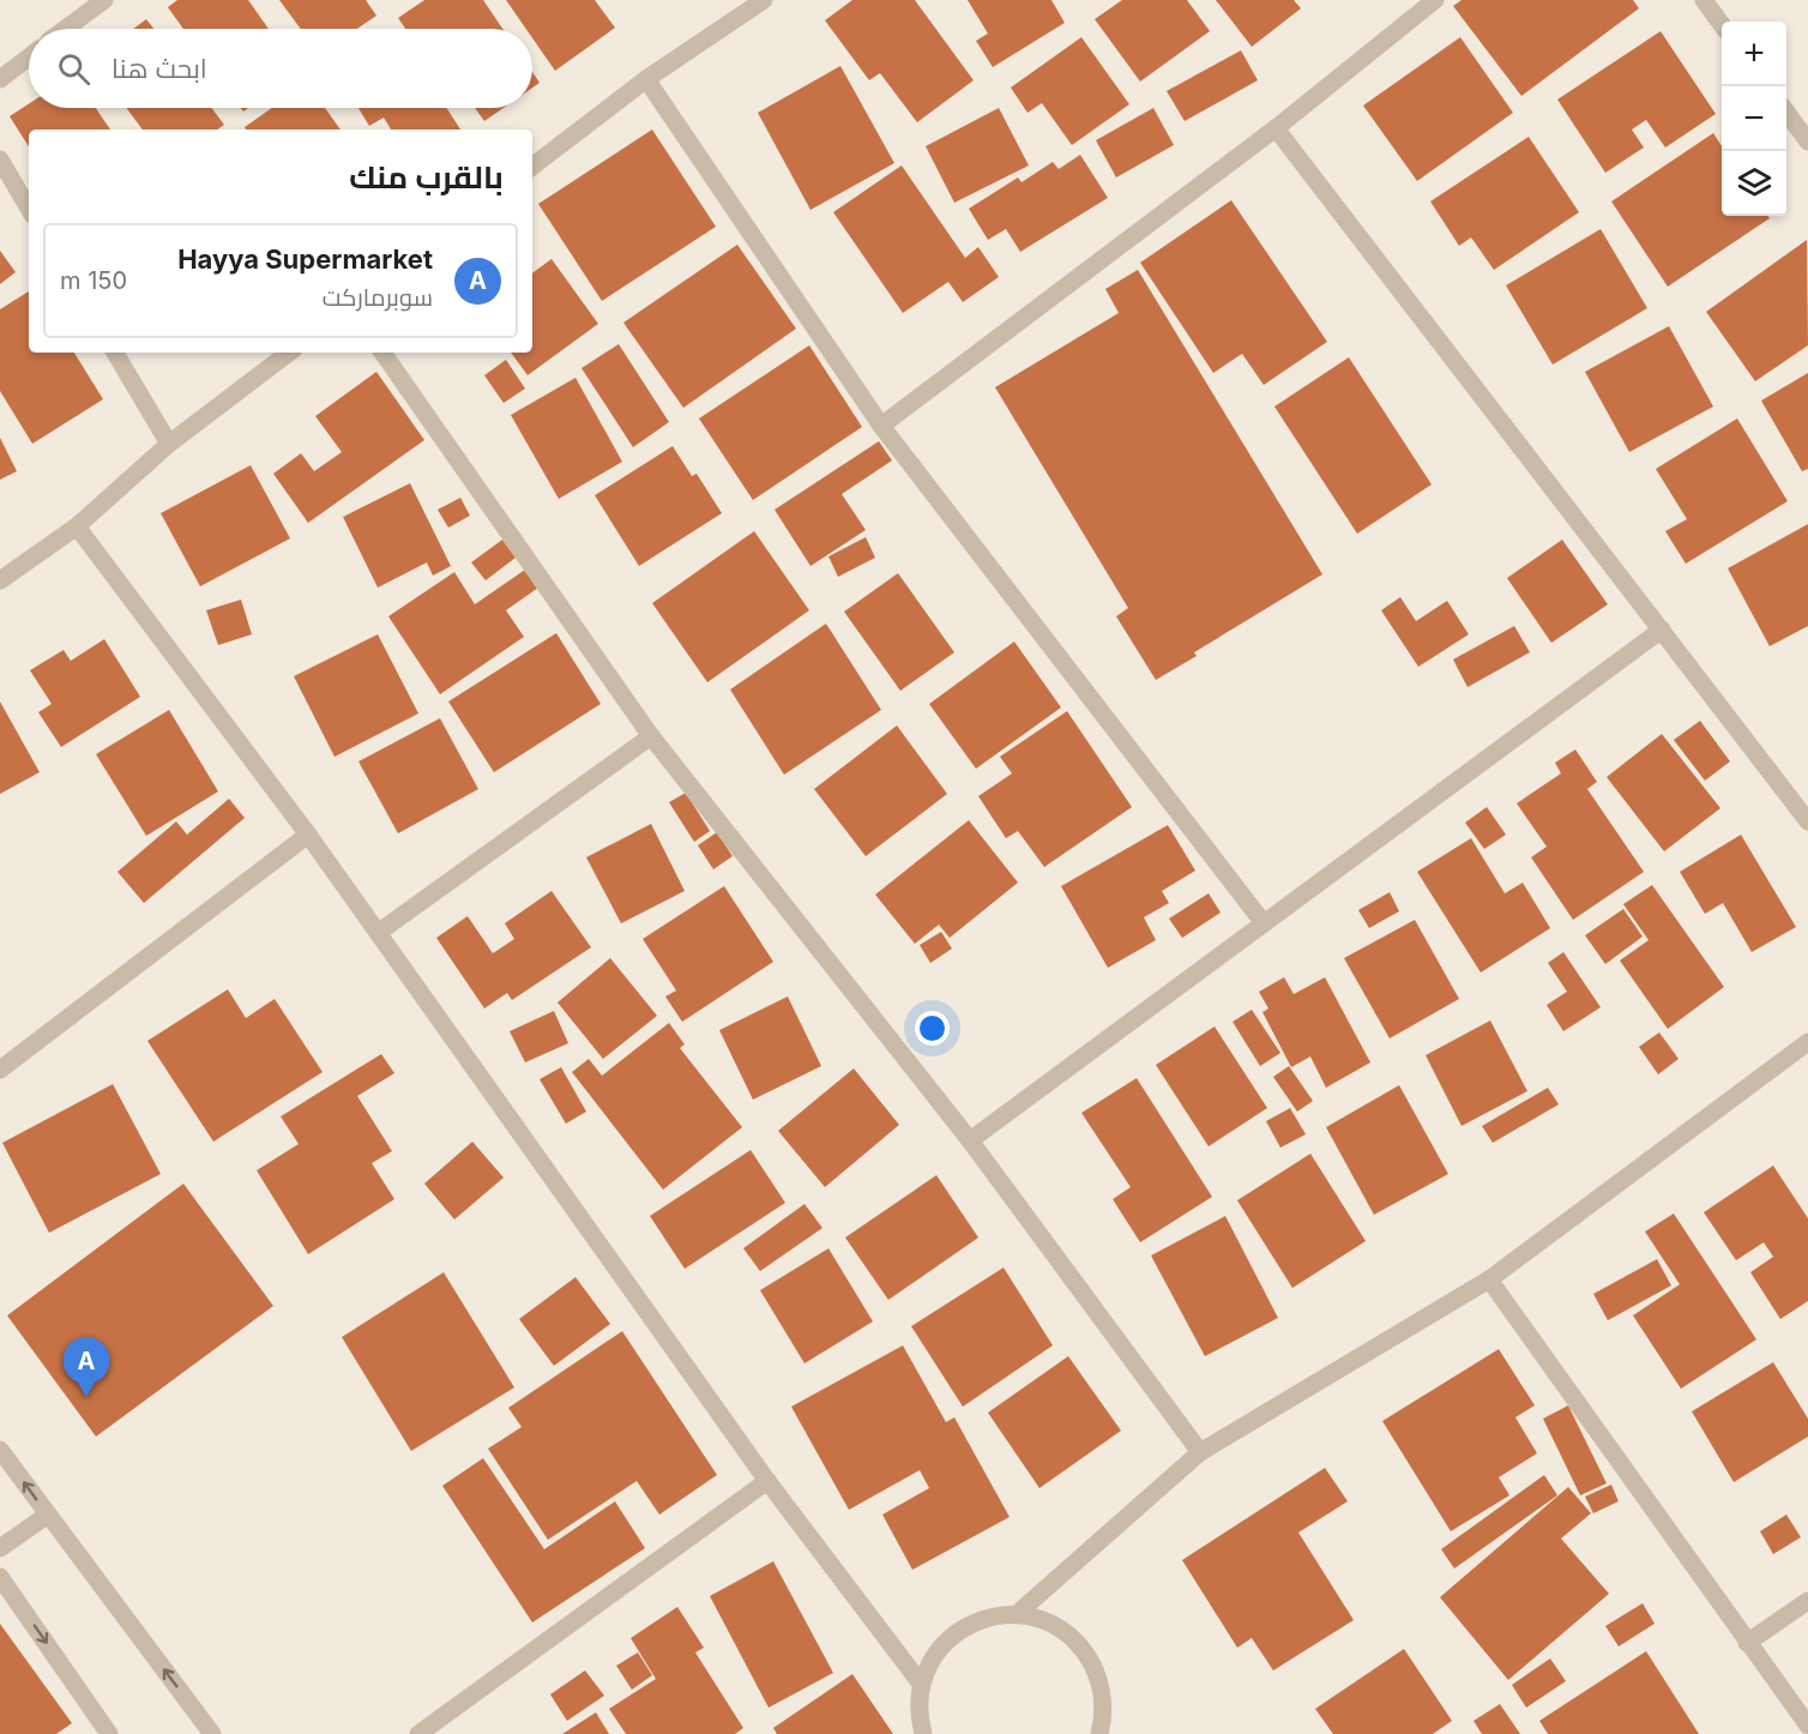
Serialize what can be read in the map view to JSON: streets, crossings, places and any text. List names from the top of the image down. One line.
{"page":{"map_buttons":["+","−"],"search":"ابحث هنا","heading":"بالقرب منك","list":[{"mark":"A","name":"Hayya Supermarket","note":"سوبرماركت","value":"150 m"}],"pins":"A"}}
